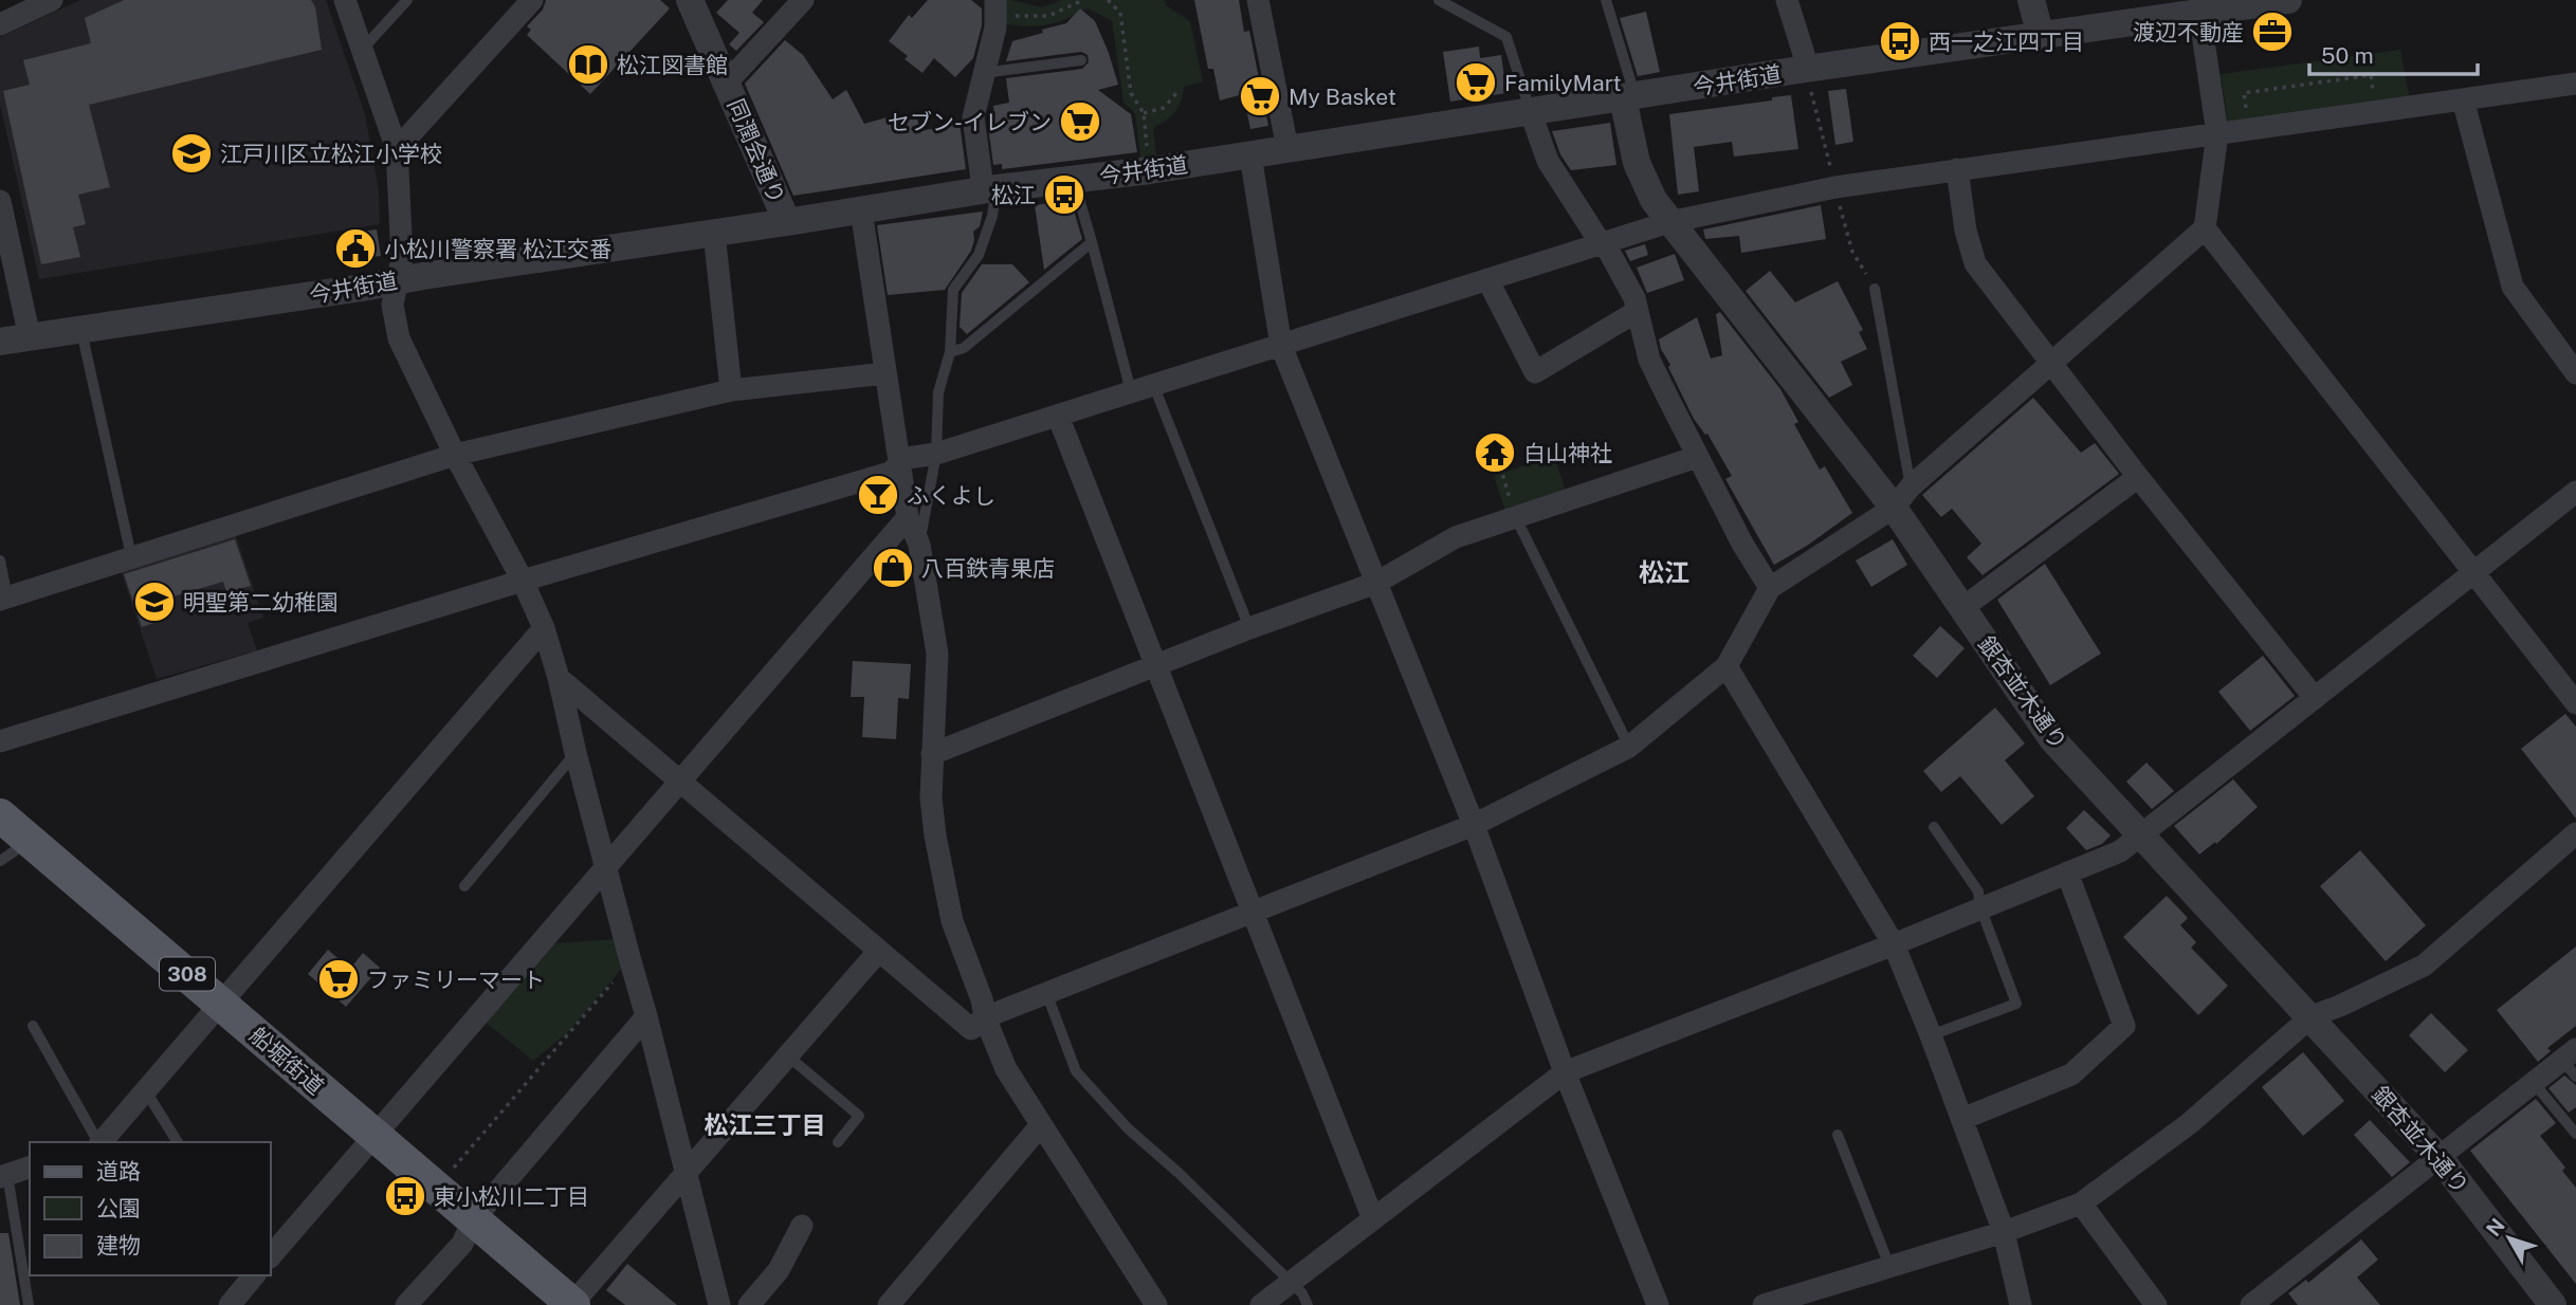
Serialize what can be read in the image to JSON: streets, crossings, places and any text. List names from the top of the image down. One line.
{"streets":{"main road":["308","船堀街道"],"street":["今井街道","同潤会通り","銀杏並木通り"]},"crossings":[["今井街道","同潤会通り"],["今井街道","銀杏並木通り"]],"districts":["松江","松江三丁目"],"places":{"office":["渡辺不動産"],"bus stop":["西一之江四丁目","松江","東小松川二丁目"],"library":["松江図書館"],"supermarket":["FamilyMart","My Basket","セブン-イレブン","ファミリーマート"],"school or university":["江戸川区立松江小学校","明聖第二幼稚園"],"public building":["小松川警察署 松江交番"],"temple":["白山神社"],"bar":["ふくよし"],"shop":["八百鉄青果店"]},"legend":["道路","公園","建物"],"scale_bar":"50 m","north":"top left"}
